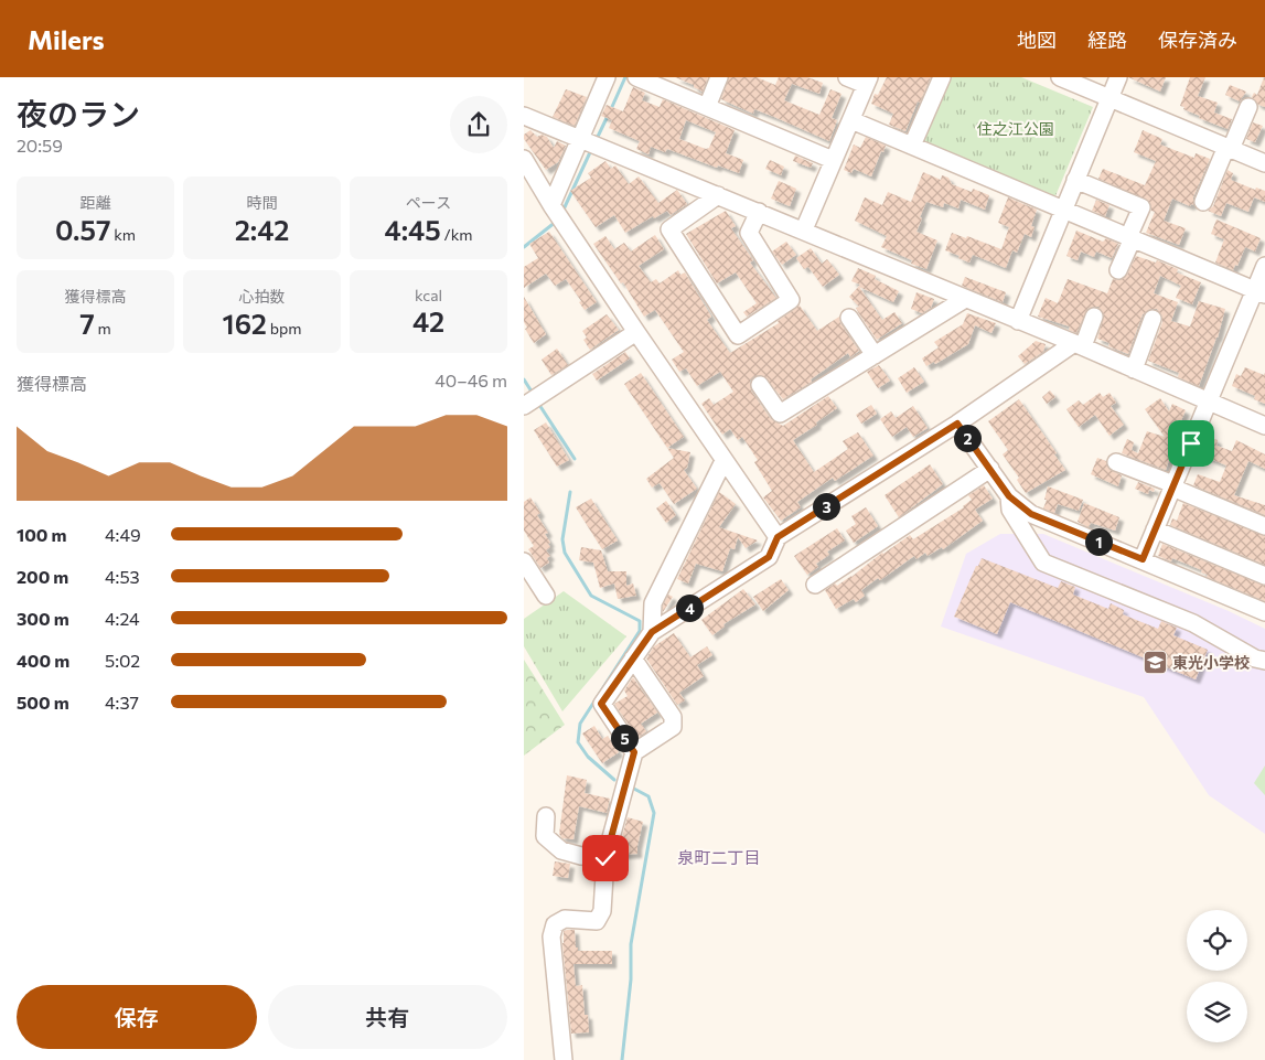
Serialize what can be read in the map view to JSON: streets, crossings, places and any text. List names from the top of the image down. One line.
{"districts":["泉町二丁目"],"parks":["住之江公園"],"places":{"school or university":["東光小学校"]},"page":{"header":"Milers","nav":["地図","経路","保存済み"],"heading":["夜のラン","20:59"],"stats":[["距離","0.57 km"],["時間","2:42"],["ペース","4:45 /km"],["獲得標高","7 m"],["心拍数","162 bpm"],["kcal","42"]],"chart":["獲得標高","40–46 m"],"pins":["2","3","1","4","5"],"list":[{"name":"100 m","note":"4:49"},{"name":"200 m","note":"4:53"},{"name":"300 m","note":"4:24"},{"name":"400 m","note":"5:02"},{"name":"500 m","note":"4:37"}],"buttons":["保存","共有"]}}
